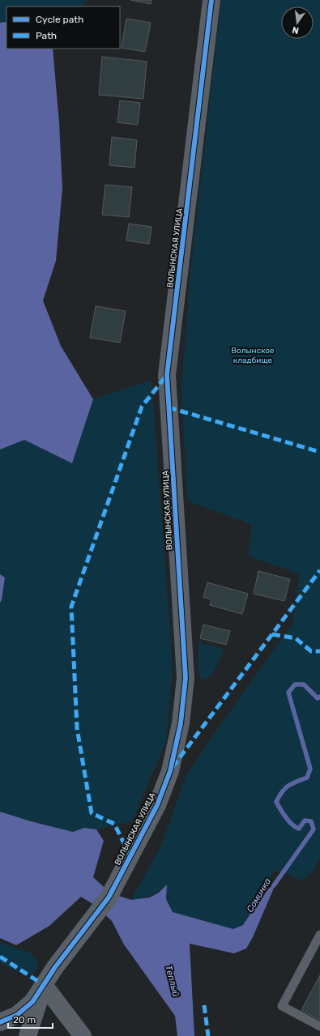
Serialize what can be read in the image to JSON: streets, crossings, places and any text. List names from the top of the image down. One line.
{"streets":{"street":["ВОЛЫНСКАЯ УЛИЦА"]},"water":["Соминка","Теплый"],"parks":["Волынское кладбище"],"legend":["Cycle path","Path"],"scale_bar":"20 m","north":"bottom"}
